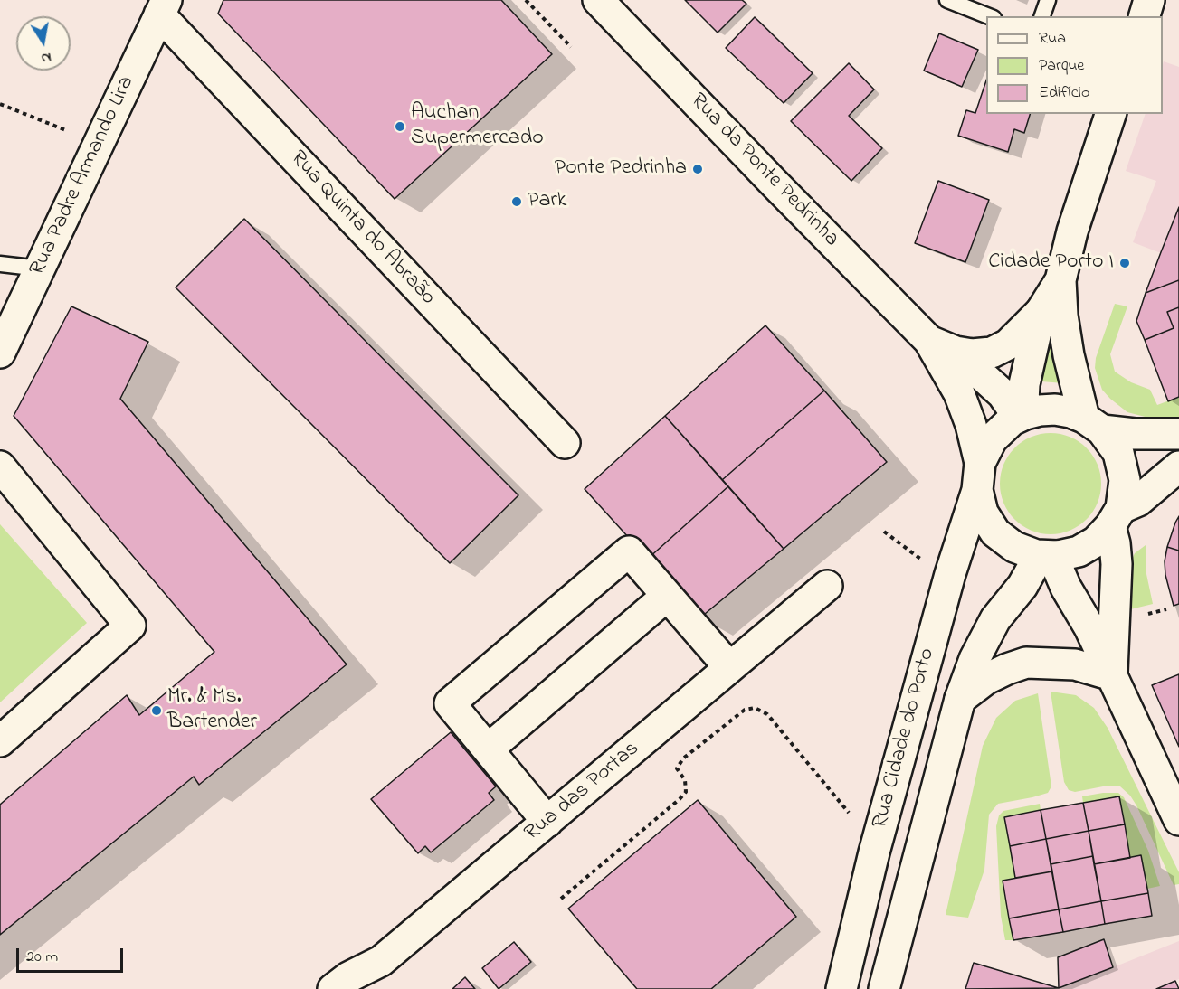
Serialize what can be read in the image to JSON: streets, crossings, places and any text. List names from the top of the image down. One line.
{"streets":{"street":["Rua da Ponte Pedrinha","Rua Padre Armando Lira","Rua Quinta do Abraão","Rua Cidade do Porto","Rua das Portas"]},"crossings":[["Rua da Ponte Pedrinha","Rua Cidade do Porto"],["Rua Padre Armando Lira","Rua Quinta do Abraão"]],"places":["Auchan Supermercado","Ponte Pedrinha","Park","Cidade Porto I","Mr. & Ms. Bartender"],"legend":["Rua","Parque","Edifício"],"scale_bar":"20 m","north":"bottom"}
